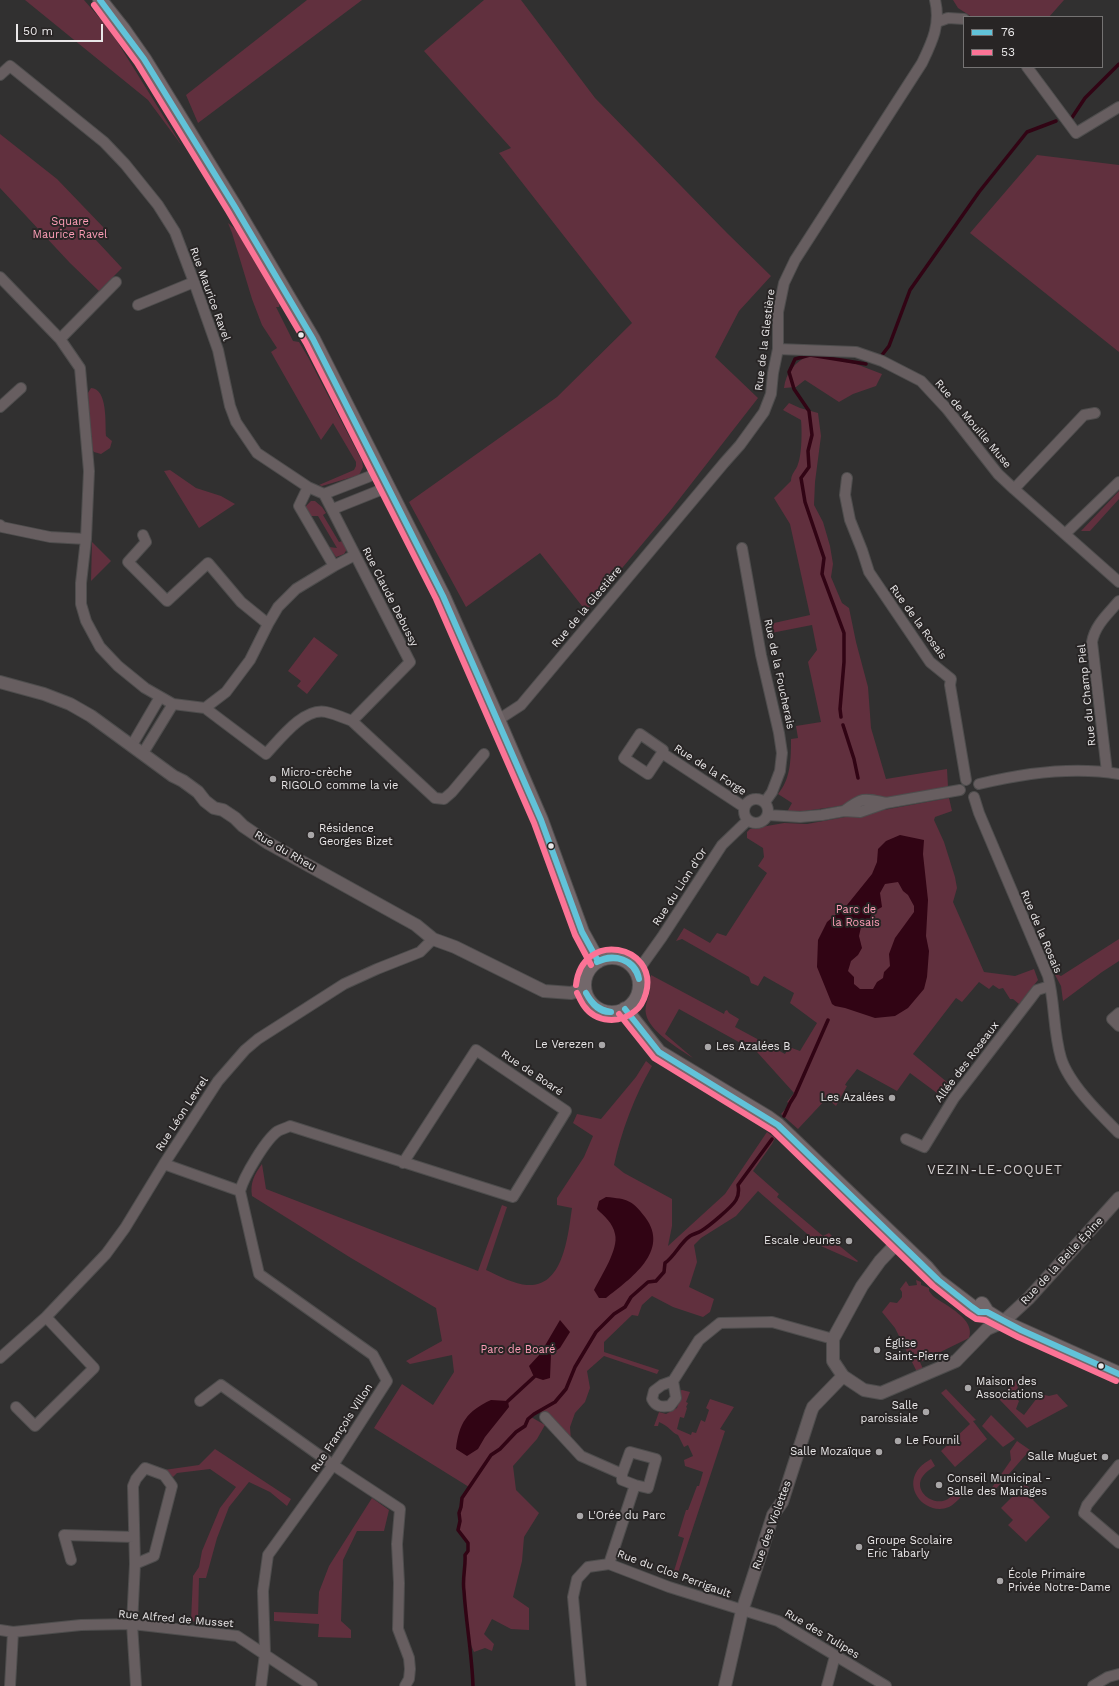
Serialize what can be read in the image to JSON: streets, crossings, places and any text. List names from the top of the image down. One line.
{"streets":{"street":["Rue Maurice Ravel","Rue de la Glestière","Rue de Mouille Muse","Rue Claude Debussy","Rue de la Rosais","Rue de la Foucherais","Rue du Champ Piel","Rue de la Forge","Rue du Rheu","Rue du Lion d'Or","Allée des Roseaux","Rue de Boaré","Rue Léon Levrel","Rue de la Belle Épine","Rue François Villon","Rue des Violettes","Rue du Clos Perrigault","Rue Alfred de Musset","Rue des Tulipes"]},"crossings":[["Rue Maurice Ravel","Rue Claude Debussy"],["Rue de la Glestière","Rue de Mouille Muse"],["Rue de la Rosais","Allée des Roseaux"],["Rue de la Foucherais","Rue de la Forge"],["Rue de la Foucherais","Rue du Lion d'Or"],["Rue de la Forge","Rue du Lion d'Or"],["Rue du Rheu","Rue du Lion d'Or"],["Rue du Rheu","Rue Léon Levrel"],["Rue de Boaré","Rue François Villon"],["Rue de la Belle Épine","Rue des Violettes"],["Rue François Villon","Rue Alfred de Musset"],["Rue des Violettes","Rue du Clos Perrigault"],["Rue des Violettes","Rue des Tulipes"],["Rue du Clos Perrigault","Rue des Tulipes"]],"districts":["VEZIN-LE-COQUET"],"parks":["Square Maurice Ravel","Parc de la Rosais","Parc de Boaré"],"places":["Micro-crèche RIGOLO comme la vie","Résidence Georges Bizet","Le Verezen","Les Azalées B","Les Azalées","Escale Jeunes","Église Saint-Pierre","Maison des Associations","Salle paroissiale","Le Fournil","Salle Mozaïque","Salle Muguet","Conseil Municipal - Salle des Mariages","L'Orée du Parc","Groupe Scolaire Eric Tabarly","École Primaire Privée Notre-Dame"],"lines":["transit line 76","transit line 53"],"legend":["76","53"],"scale_bar":"50 m"}
